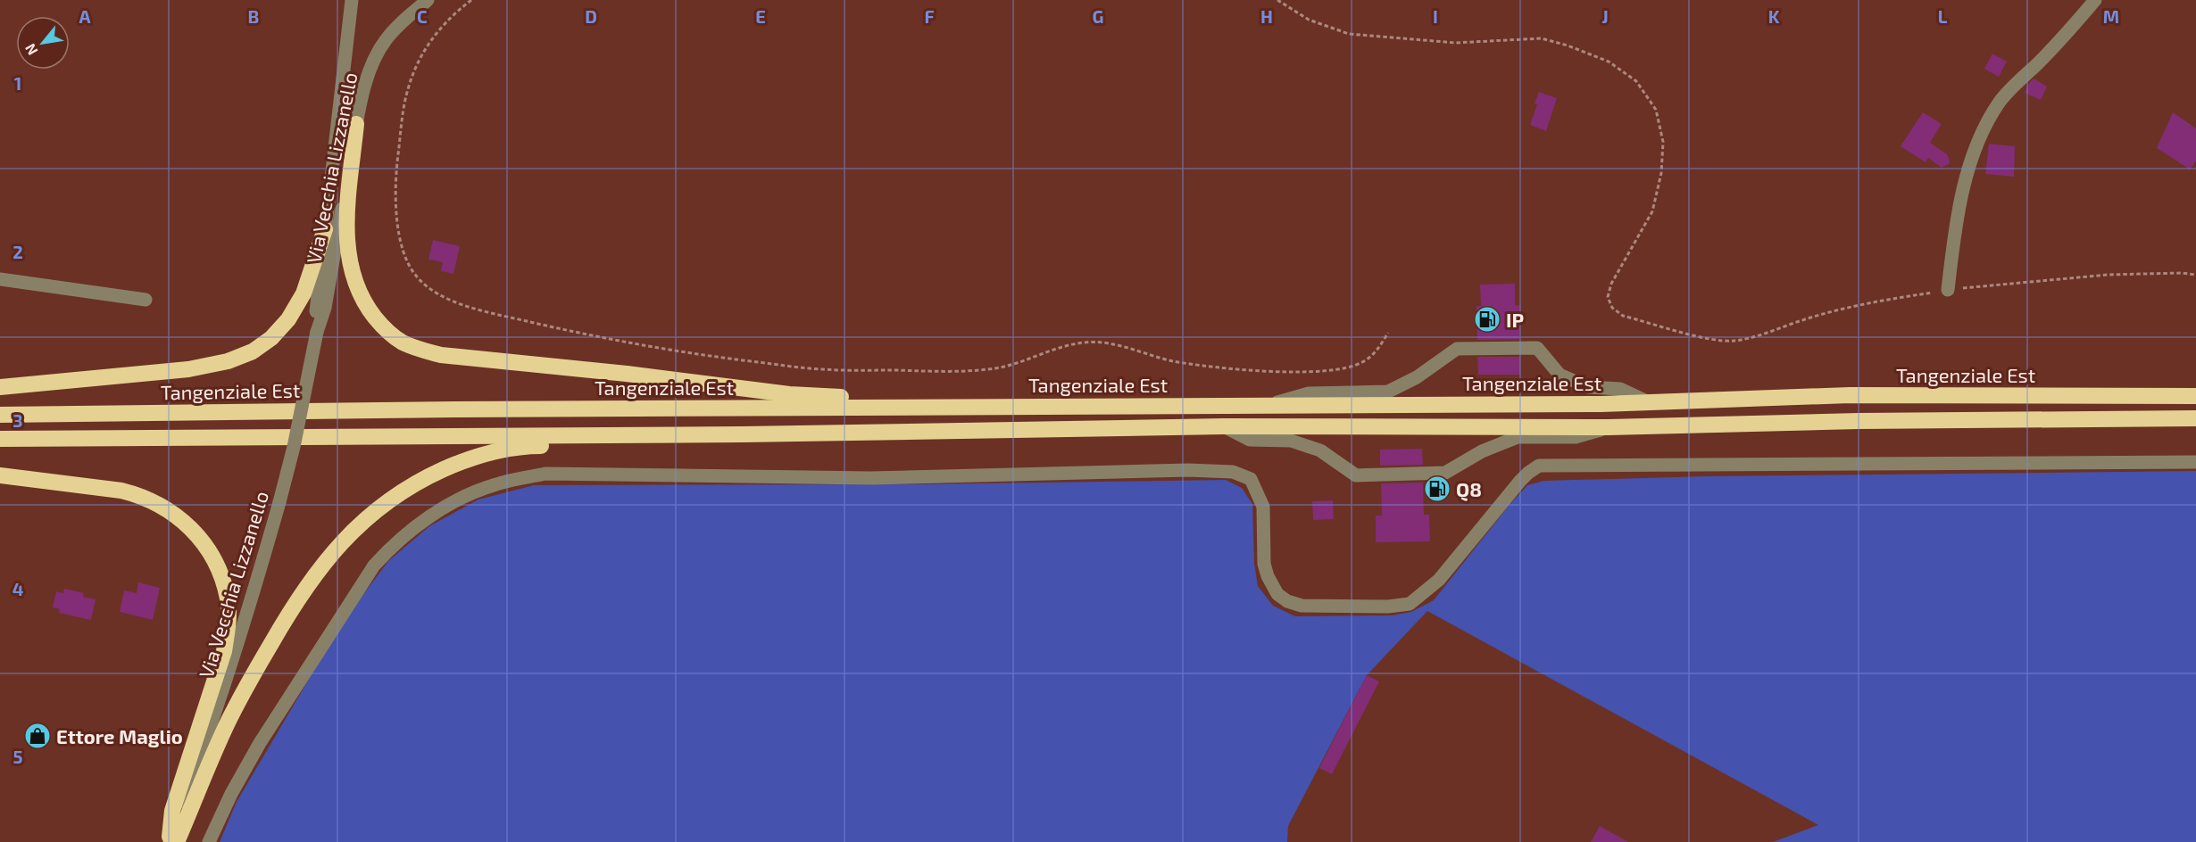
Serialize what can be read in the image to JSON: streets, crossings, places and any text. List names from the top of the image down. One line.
{"streets":{"highway":["Tangenziale Est"],"street":["Via Vecchia Lizzanello"]},"places":{"fuel station":["IP","Q8"],"shop":["Ettore Maglio"]},"north":"bottom left","grid":{"columns":["A","B","C","D","E","F","G","H","I","J","K","L","M"],"rows":["1","2","3","4","5"]}}
